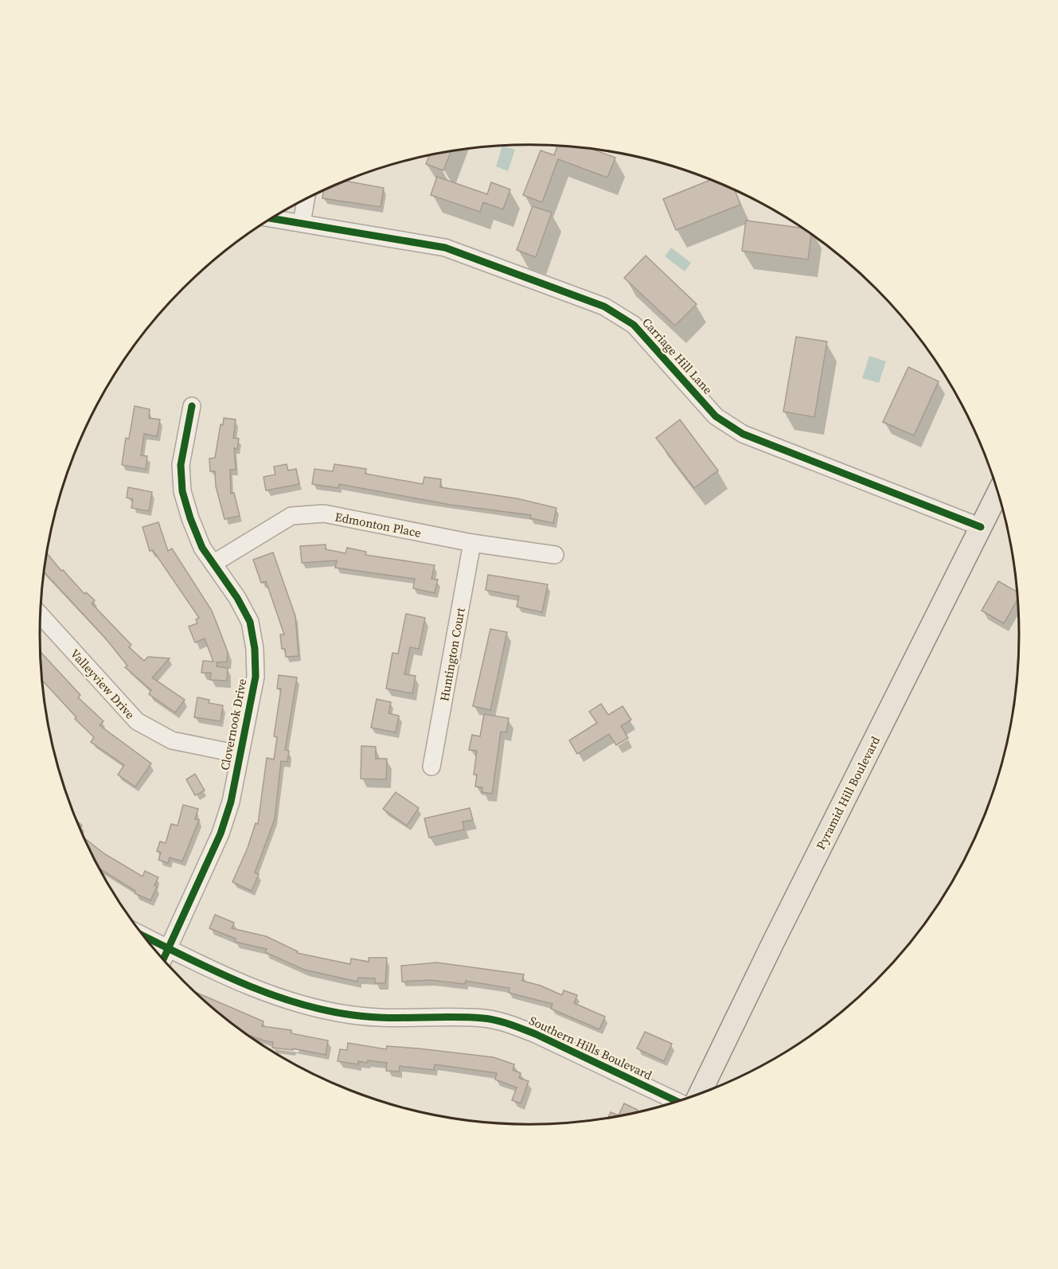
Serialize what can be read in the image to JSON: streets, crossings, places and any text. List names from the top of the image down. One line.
{"streets":{"main road":["Pyramid Hill Boulevard"],"street":["Carriage Hill Lane","Edmonton Place","Huntington Court","Valleyview Drive","Clovernook Drive","Southern Hills Boulevard"]},"crossings":[["Carriage Hill Lane","Pyramid Hill Boulevard"],["Edmonton Place","Huntington Court"],["Edmonton Place","Clovernook Drive"],["Valleyview Drive","Clovernook Drive"],["Clovernook Drive","Southern Hills Boulevard"]]}
